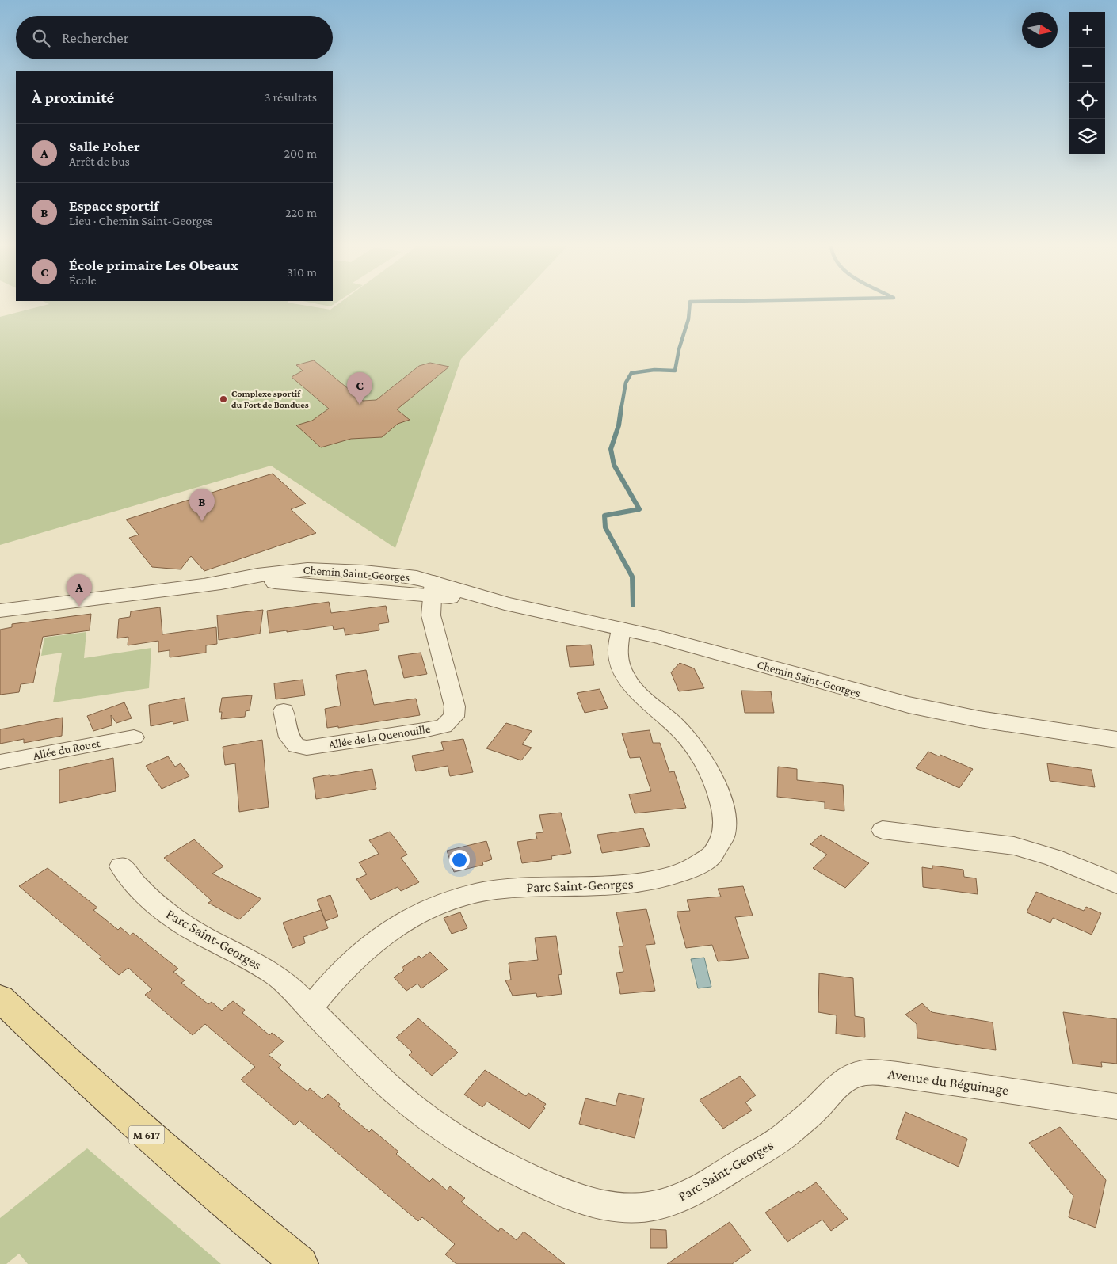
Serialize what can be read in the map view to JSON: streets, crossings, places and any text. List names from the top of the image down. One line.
{"streets":{"main road":["M 617"],"street":["Chemin Saint-Georges","Allée de la Quenouille","Allée du Rouet","Parc Saint-Georges","Avenue du Béguinage"]},"crossings":[["Chemin Saint-Georges","Allée de la Quenouille"],["Chemin Saint-Georges","Parc Saint-Georges"],["Parc Saint-Georges","Avenue du Béguinage"]],"places":["Complexe sportif du Fort de Bondues"],"north":"right","page":{"map_buttons":["+","−"],"search":"Rechercher","heading":["À proximité","3 résultats"],"list":[{"mark":"A","name":"Salle Poher","note":"Arrêt de bus","value":"200 m"},{"mark":"B","name":"Espace sportif","note":"Lieu · Chemin Saint-Georges","value":"220 m"},{"mark":"C","name":"École primaire Les Obeaux","note":"École","value":"310 m"}],"pins":["C","B","A"]}}
